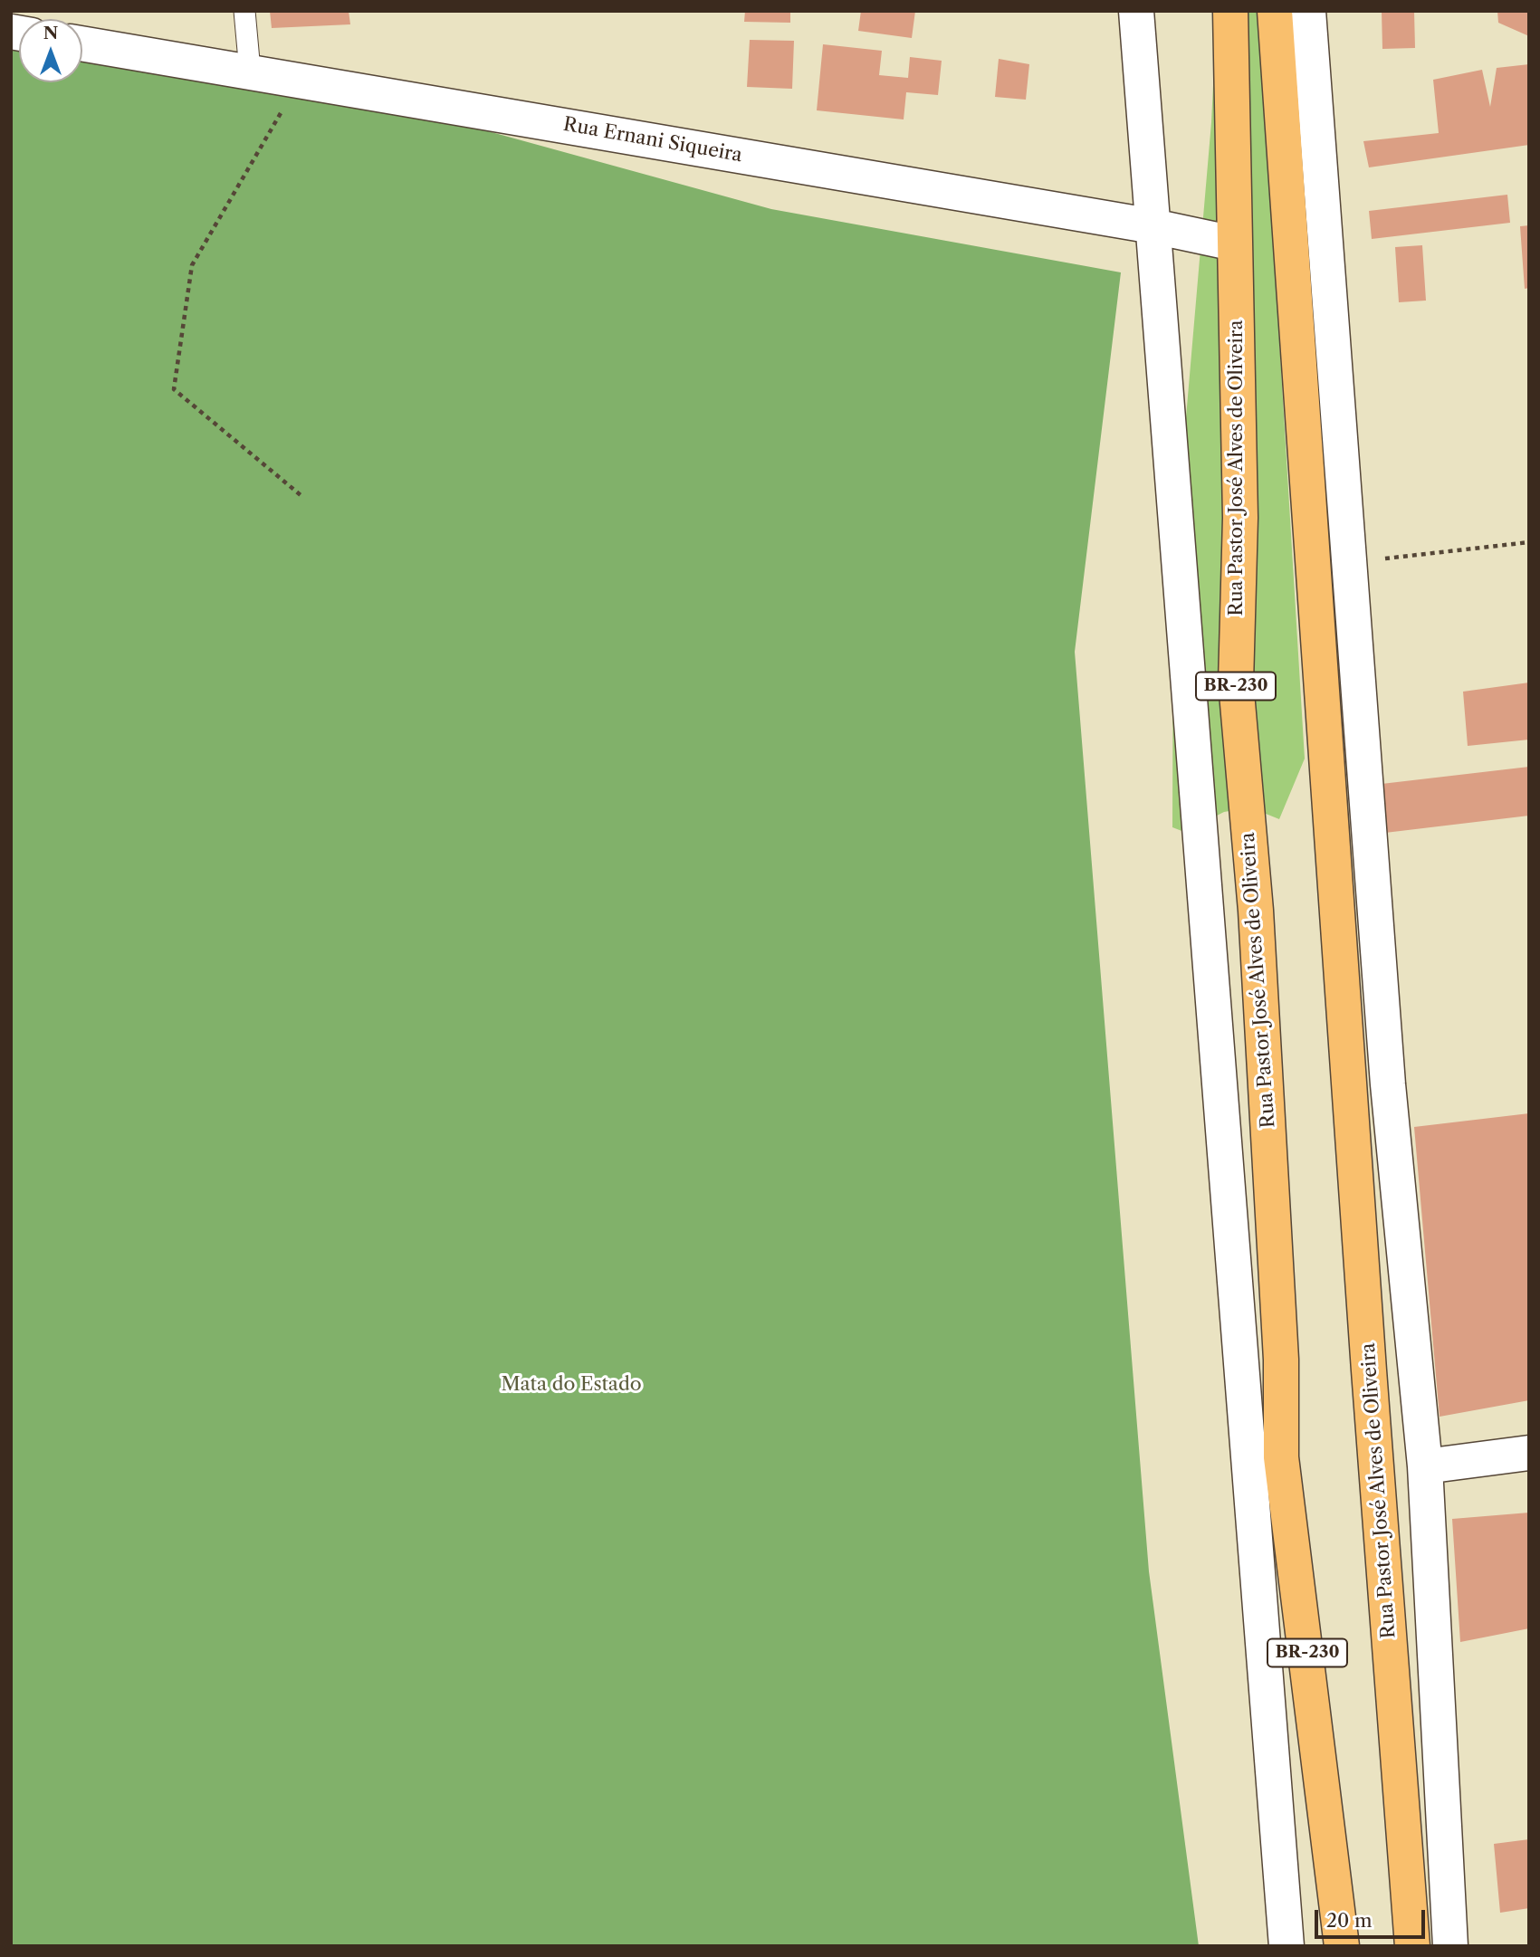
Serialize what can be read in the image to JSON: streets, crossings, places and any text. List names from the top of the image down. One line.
{"streets":{"highway":["Rua Pastor José Alves de Oliveira","BR-230"],"street":["Rua Ernani Siqueira"]},"crossings":[["Rua Ernani Siqueira","Rua Pastor José Alves de Oliveira"]],"parks":["Mata do Estado"],"scale_bar":"20 m","north":"top"}
